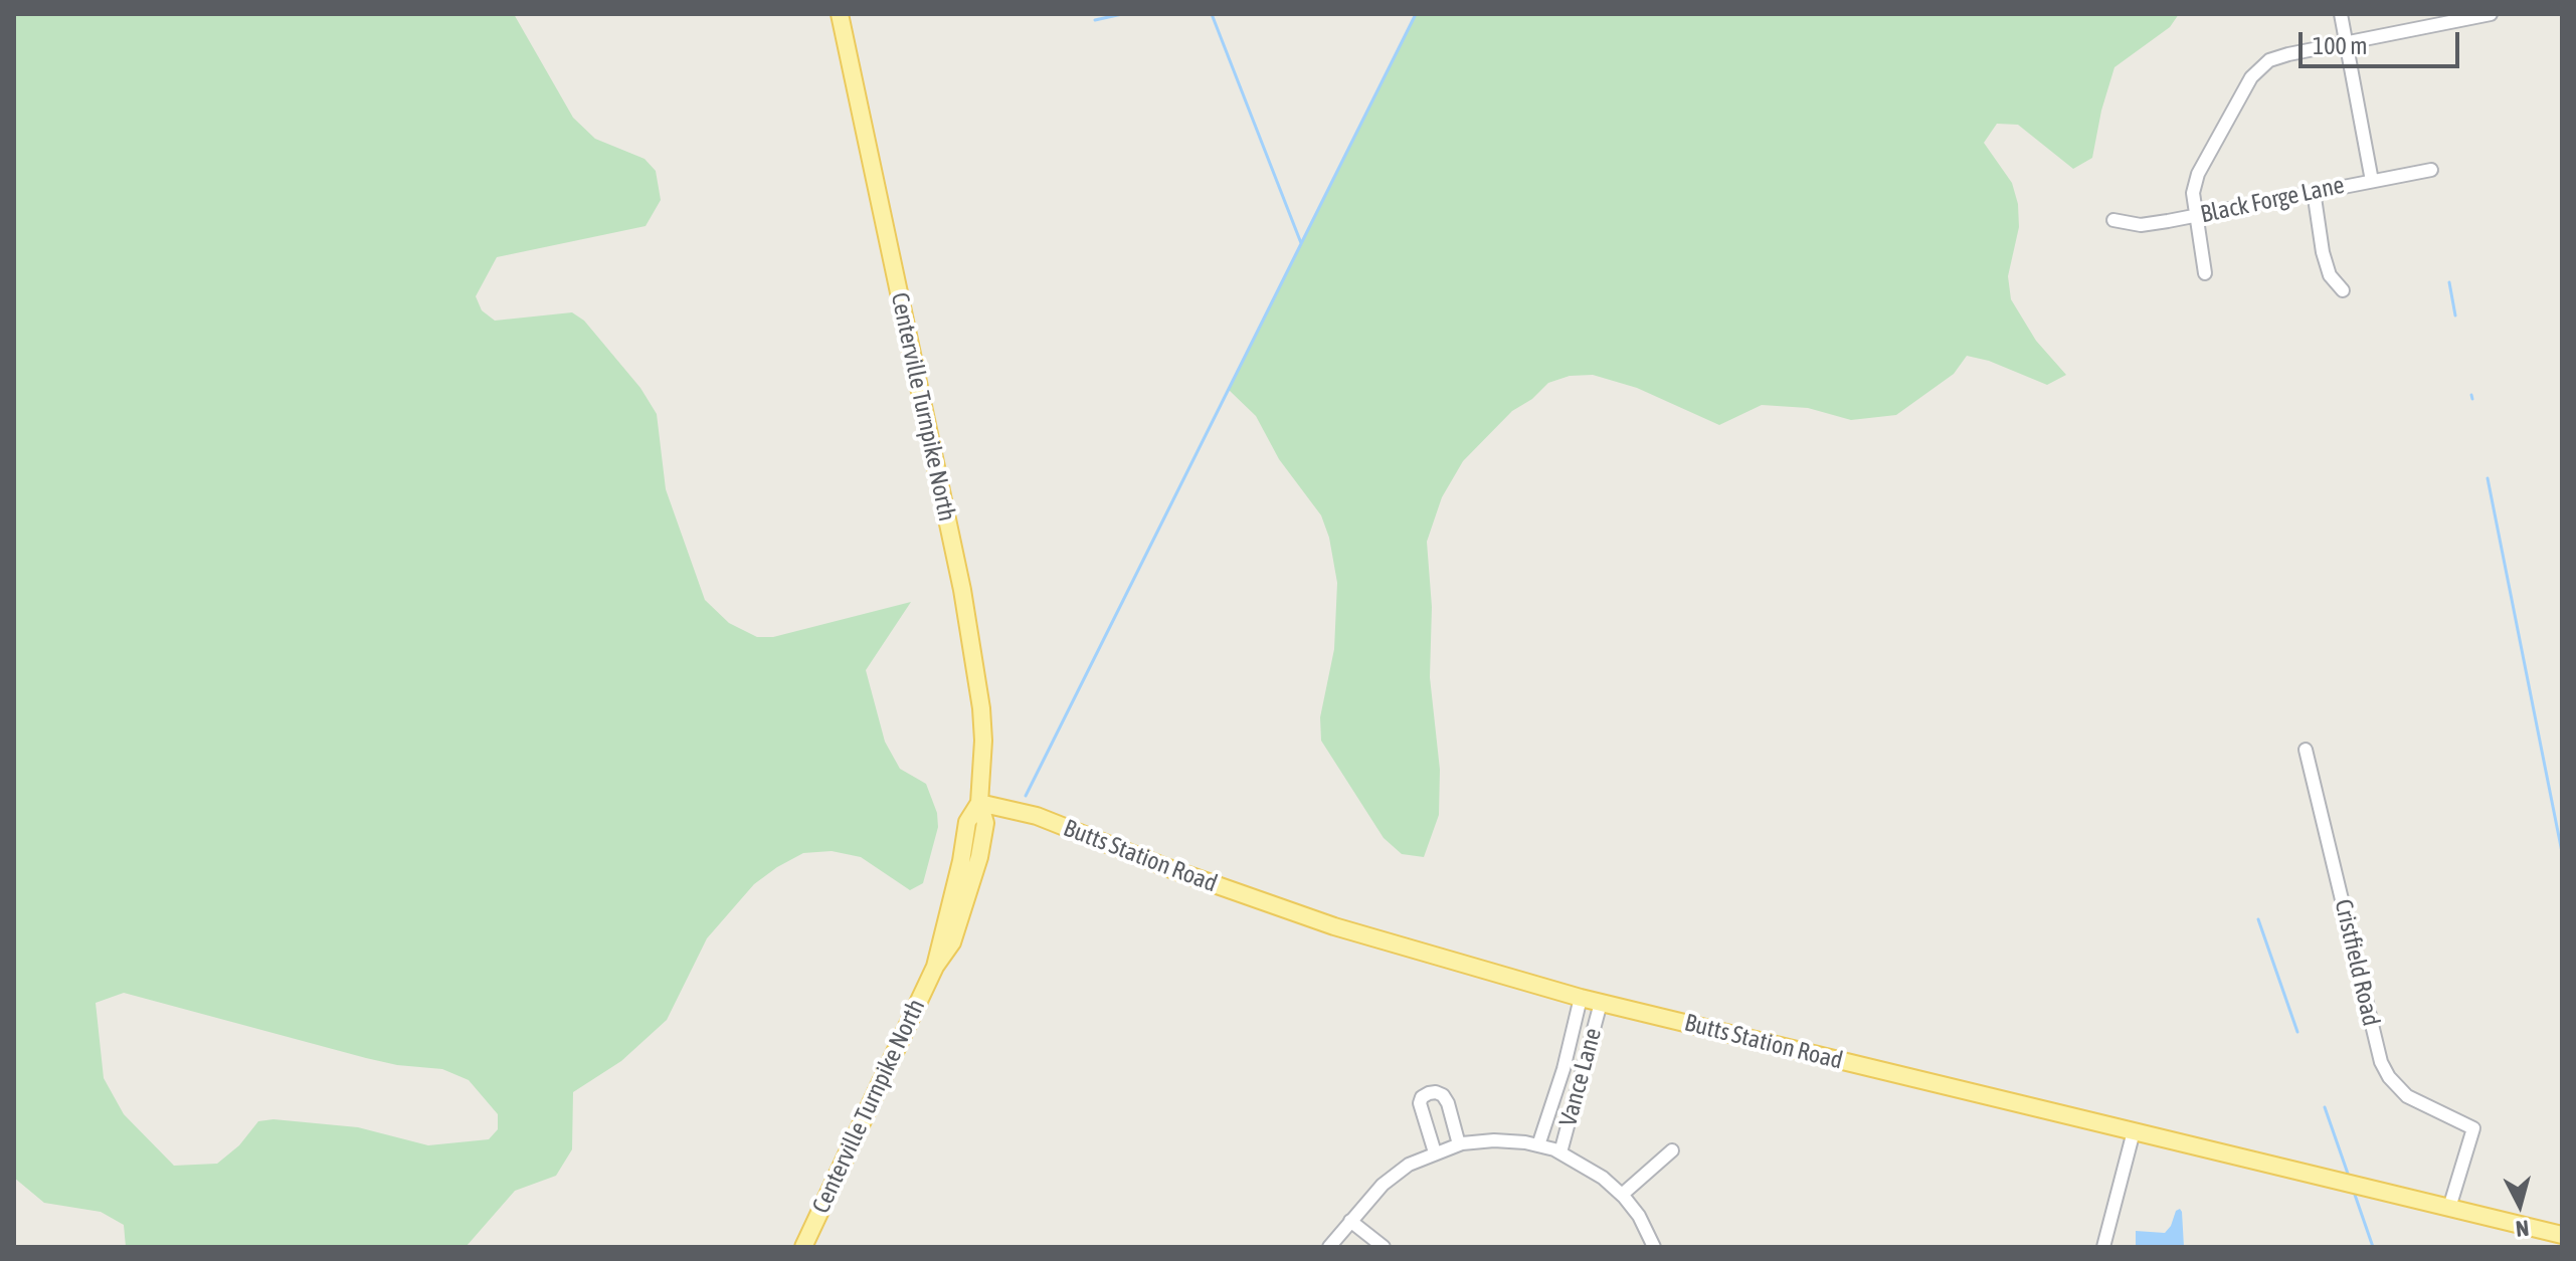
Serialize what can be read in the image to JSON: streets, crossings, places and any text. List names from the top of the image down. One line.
{"streets":{"main road":["Centerville Turnpike North","Butts Station Road"],"street":["Black Forge Lane","Cristfield Road","Vance Lane"]},"crossings":[["Centerville Turnpike North","Butts Station Road"],["Butts Station Road","Cristfield Road"],["Butts Station Road","Vance Lane"]],"scale_bar":"100 m","north":"bottom"}
